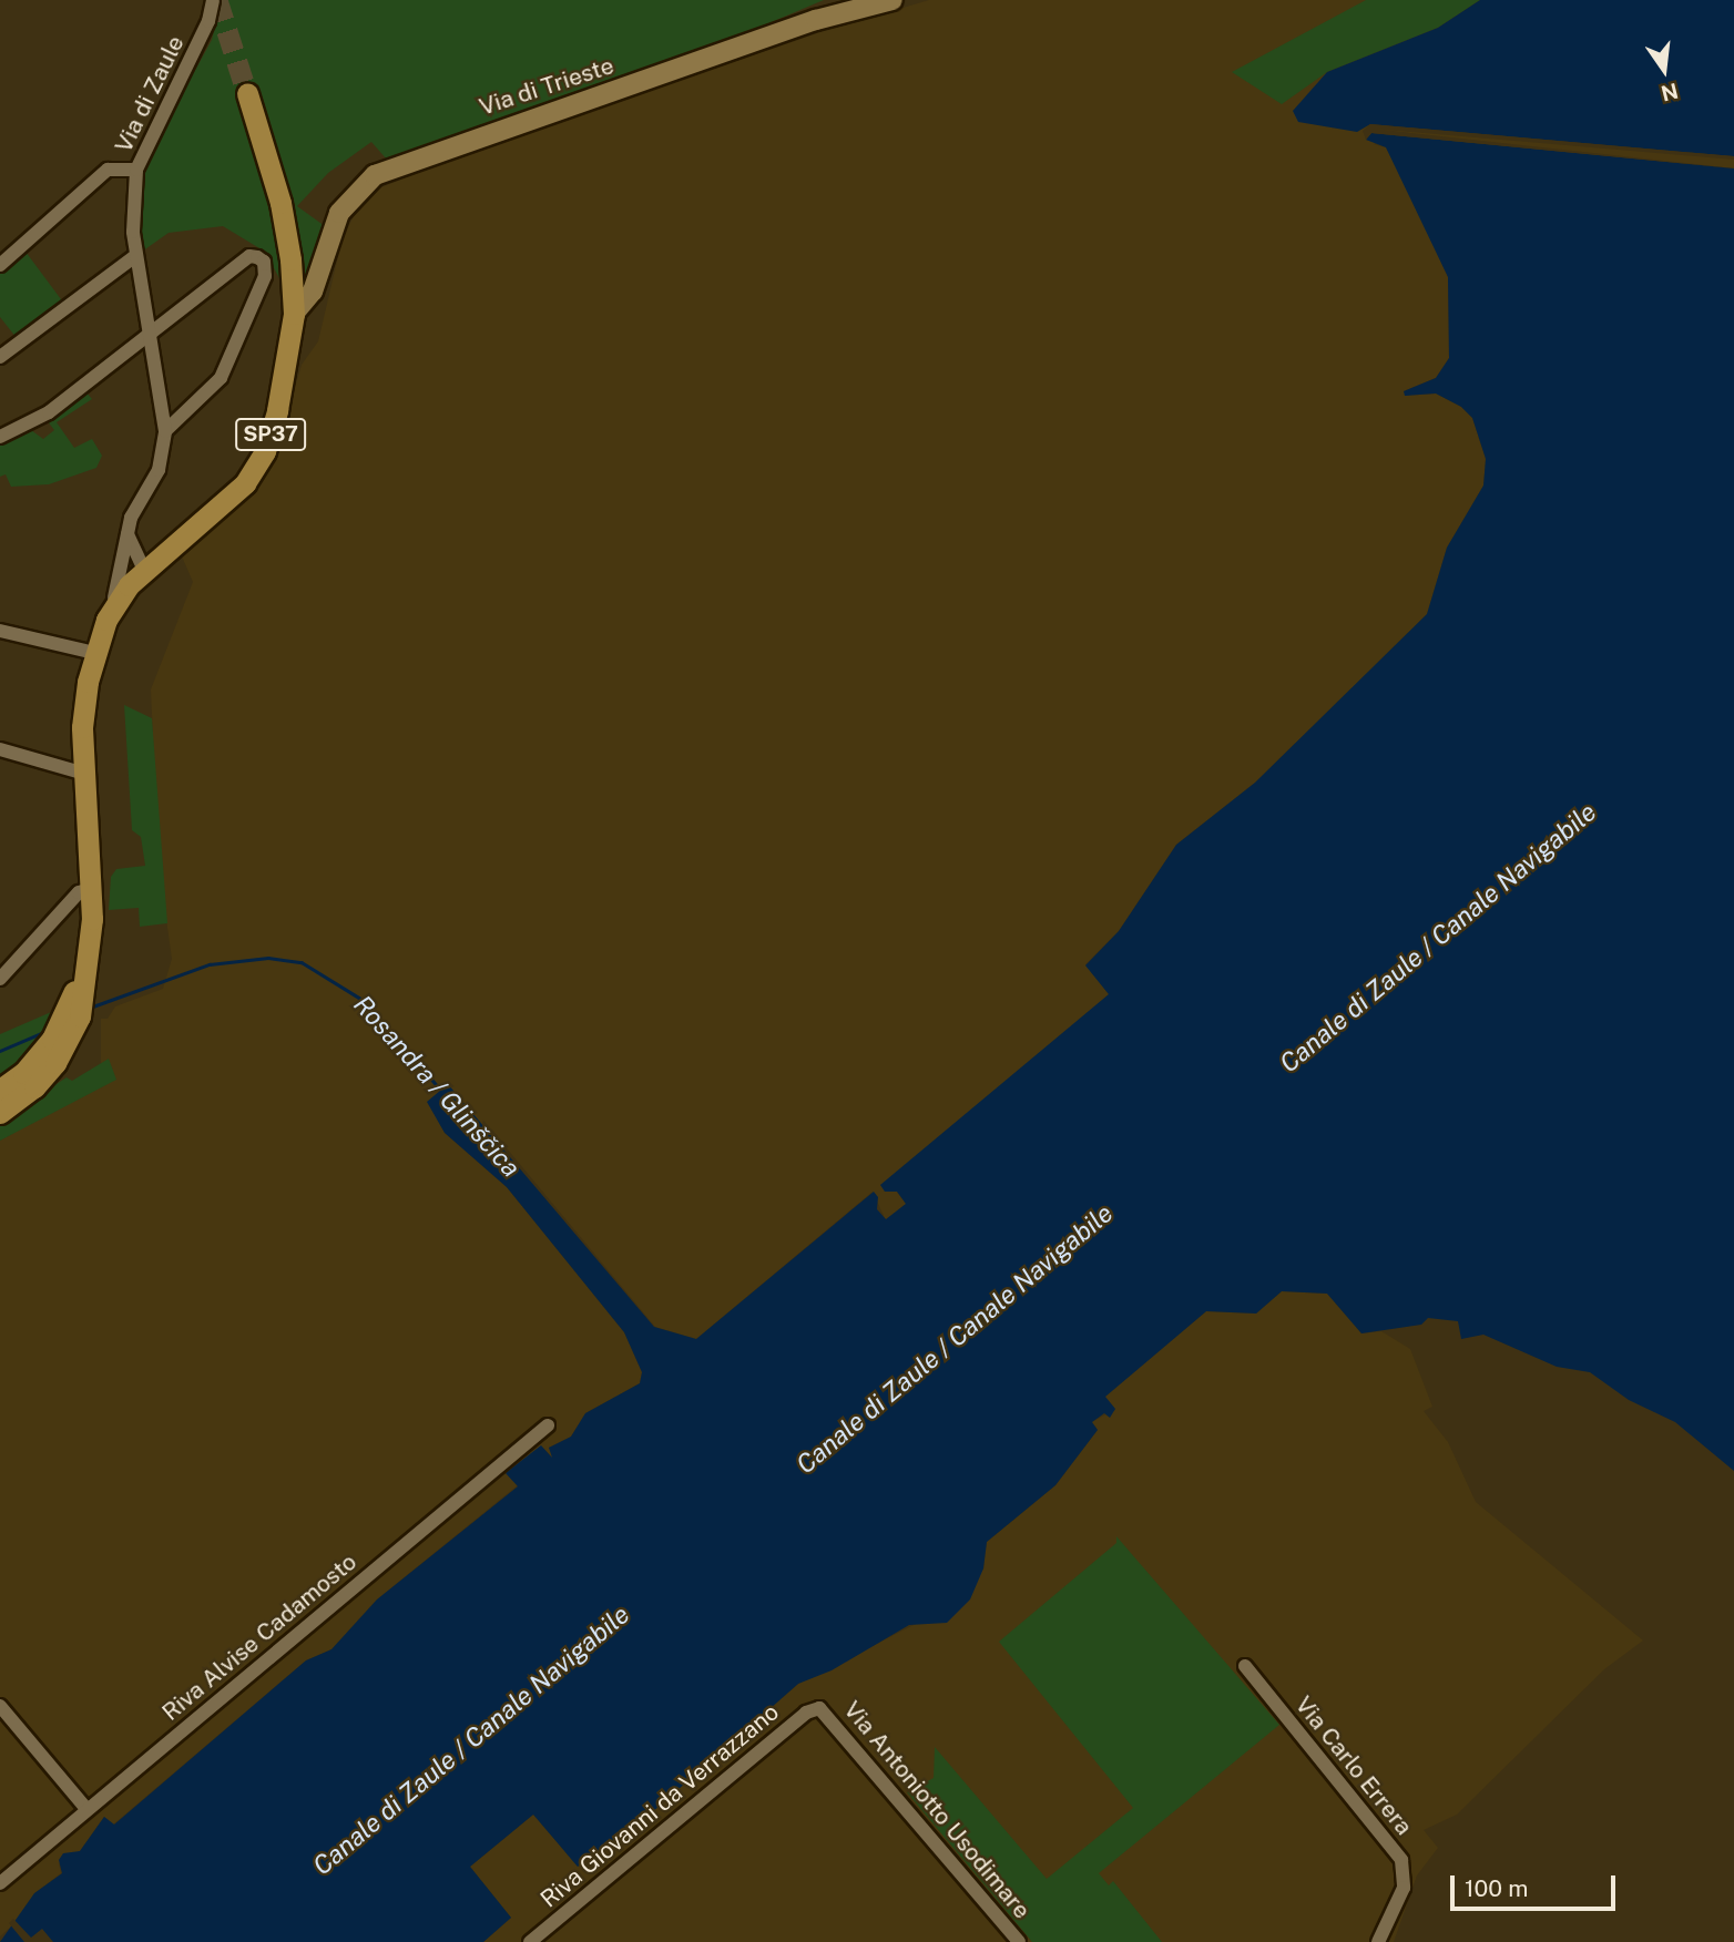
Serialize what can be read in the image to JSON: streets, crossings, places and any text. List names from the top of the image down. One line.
{"streets":{"main road":["SP37"],"street":["Via di Trieste","Via di Zaule","Riva Alvise Cadamosto","Via Carlo Errera","Riva Giovanni da Verrazzano","Via Antoniotto Usodimare"]},"crossings":[["Via di Trieste","SP37"],["Via di Zaule","SP37"],["Riva Giovanni da Verrazzano","Via Antoniotto Usodimare"]],"water":["Canale di Zaule / Canale Navigabile","Rosandra / Glinščica"],"scale_bar":"100 m","north":"bottom"}
